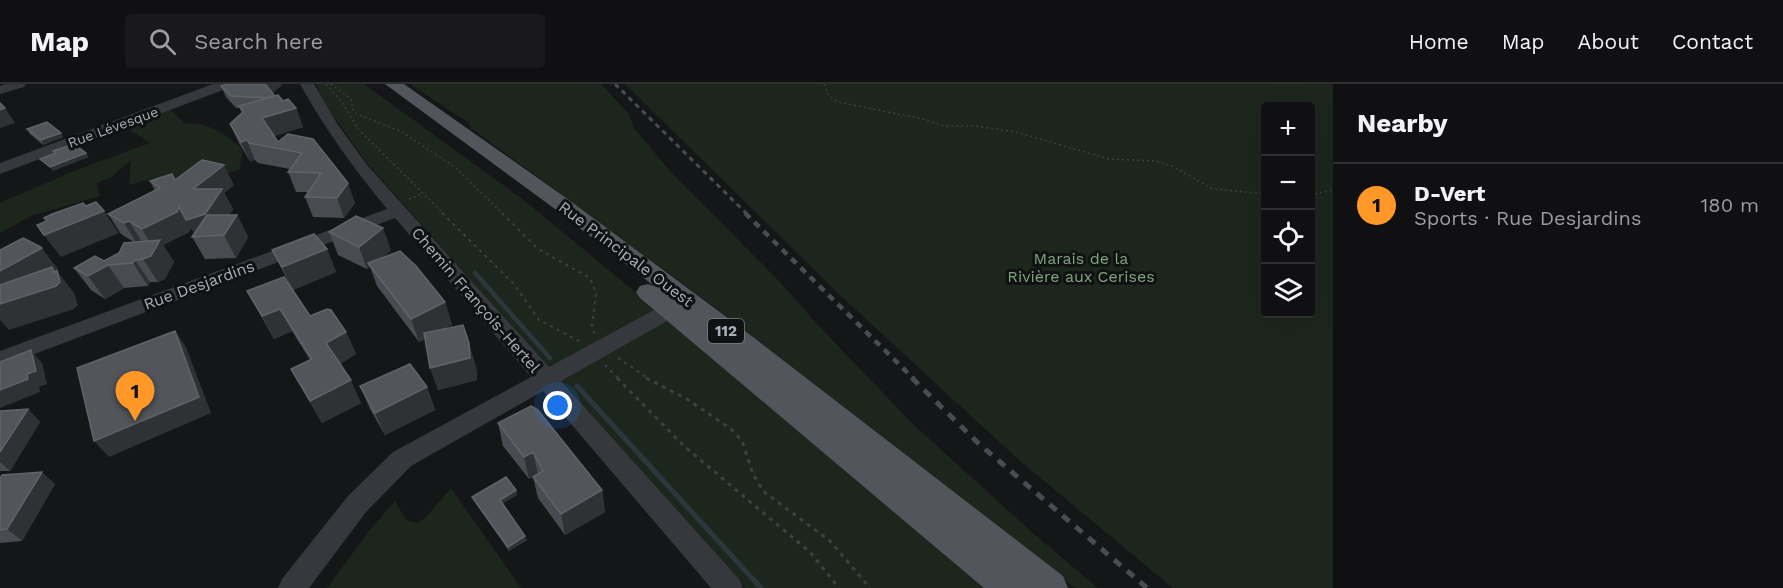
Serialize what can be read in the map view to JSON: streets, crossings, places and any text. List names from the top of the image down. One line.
{"streets":{"main road":["Rue Principale Ouest","112"],"street":["Rue Lévesque","Rue Desjardins","Chemin François-Hertel"]},"crossings":[["Rue Desjardins","Chemin François-Hertel"]],"parks":["Marais de la Rivière aux Cerises"],"page":{"header":"Map","search":"Search here","nav":["Home","Map","About","Contact"],"heading":"Nearby","map_buttons":["+","−"],"list":[{"mark":"1","name":"D-Vert","note":"Sports · Rue Desjardins","value":"180 m"}],"pins":"1"}}
